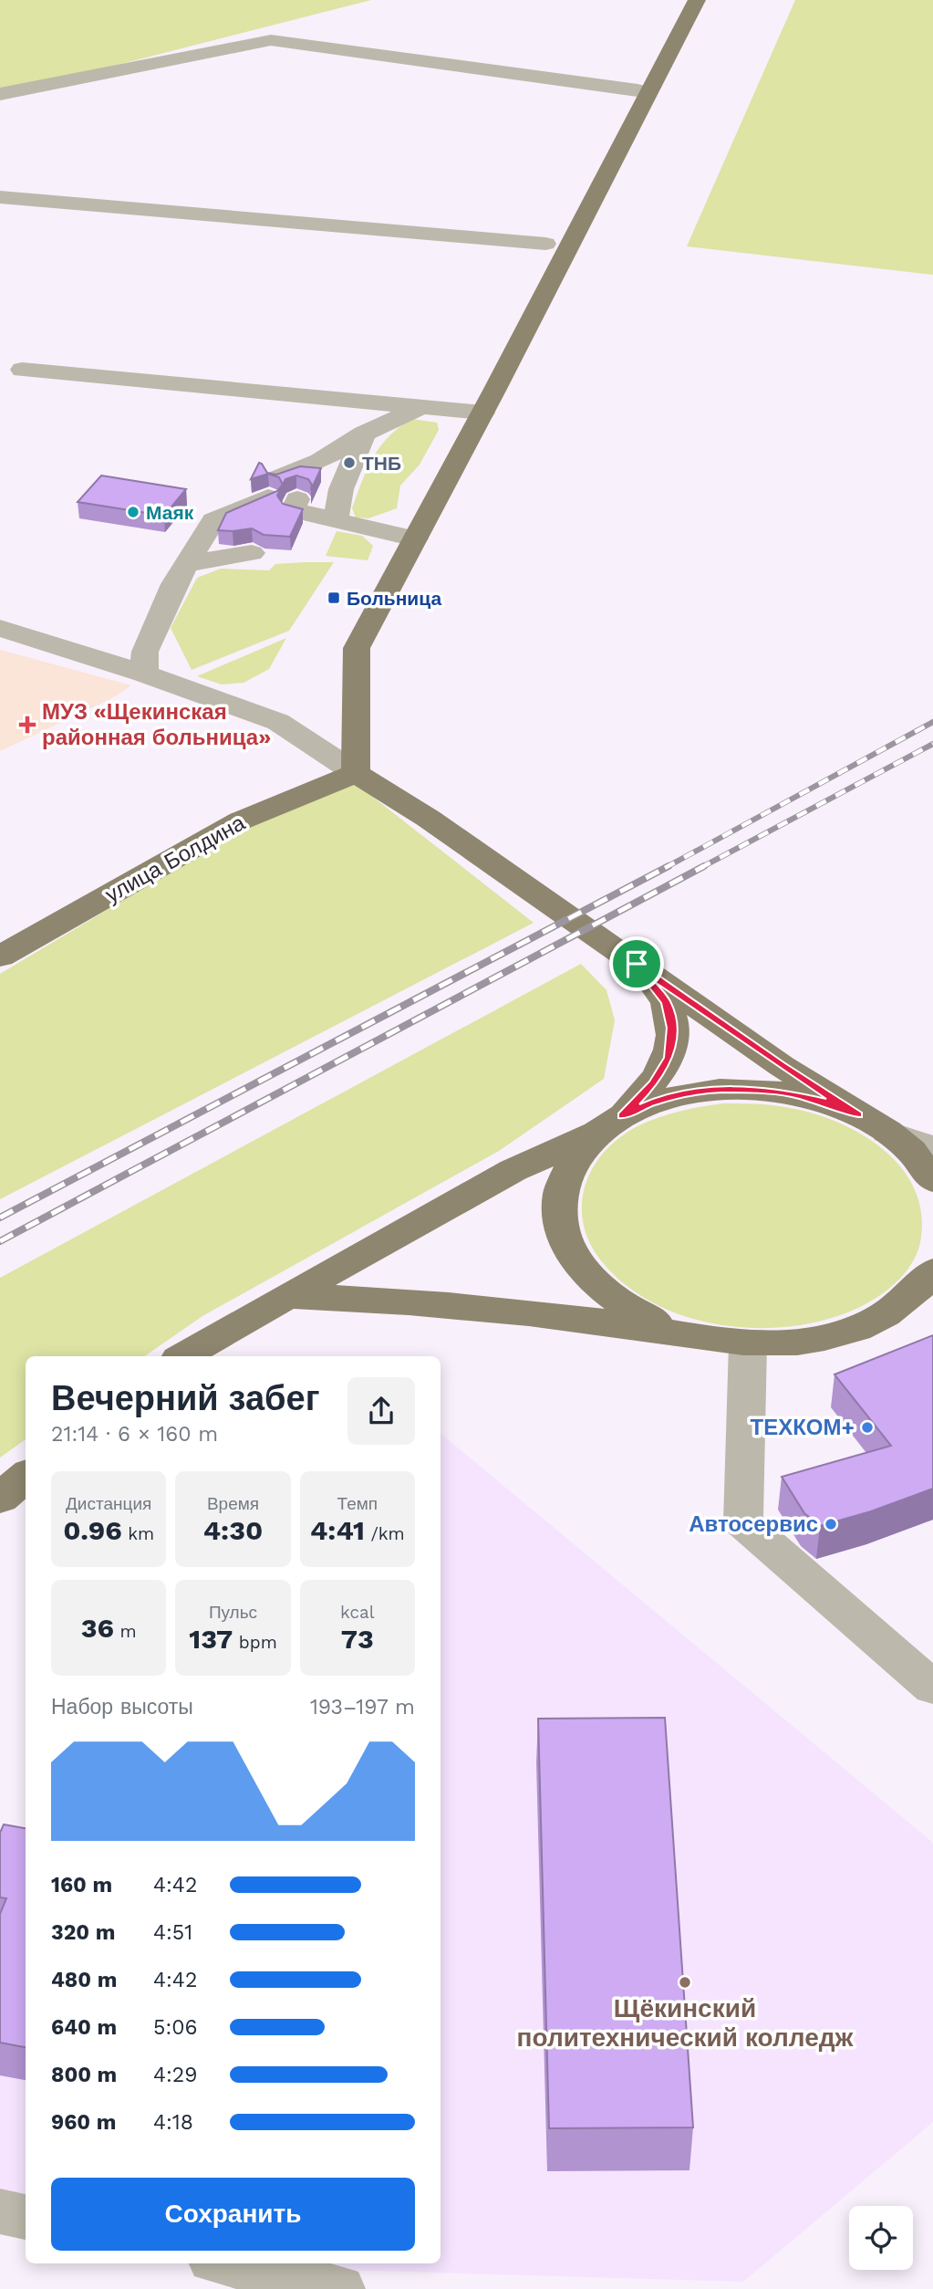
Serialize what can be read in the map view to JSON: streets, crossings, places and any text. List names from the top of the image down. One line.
{"streets":{"main road":["улица Болдина"]},"places":{"other":["ТНБ","Маяк","ТЕХКОМ+","Автосервис","Щёкинский политехнический колледж"],"transit":["Больница"],"health":["МУЗ «Щекинская районная больница»"]},"page":{"heading":["Вечерний забег","21:14 · 6 × 160 m"],"stats":[["Дистанция","0.96 km"],["Время","4:30"],["Темп","4:41 /km"],["36 m"],["Пульс","137 bpm"],["kcal","73"]],"chart":["Набор высоты","193–197 m"],"list":[{"name":"160 m","note":"4:42"},{"name":"320 m","note":"4:51"},{"name":"480 m","note":"4:42"},{"name":"640 m","note":"5:06"},{"name":"800 m","note":"4:29"},{"name":"960 m","note":"4:18"}],"buttons":"Сохранить"}}
